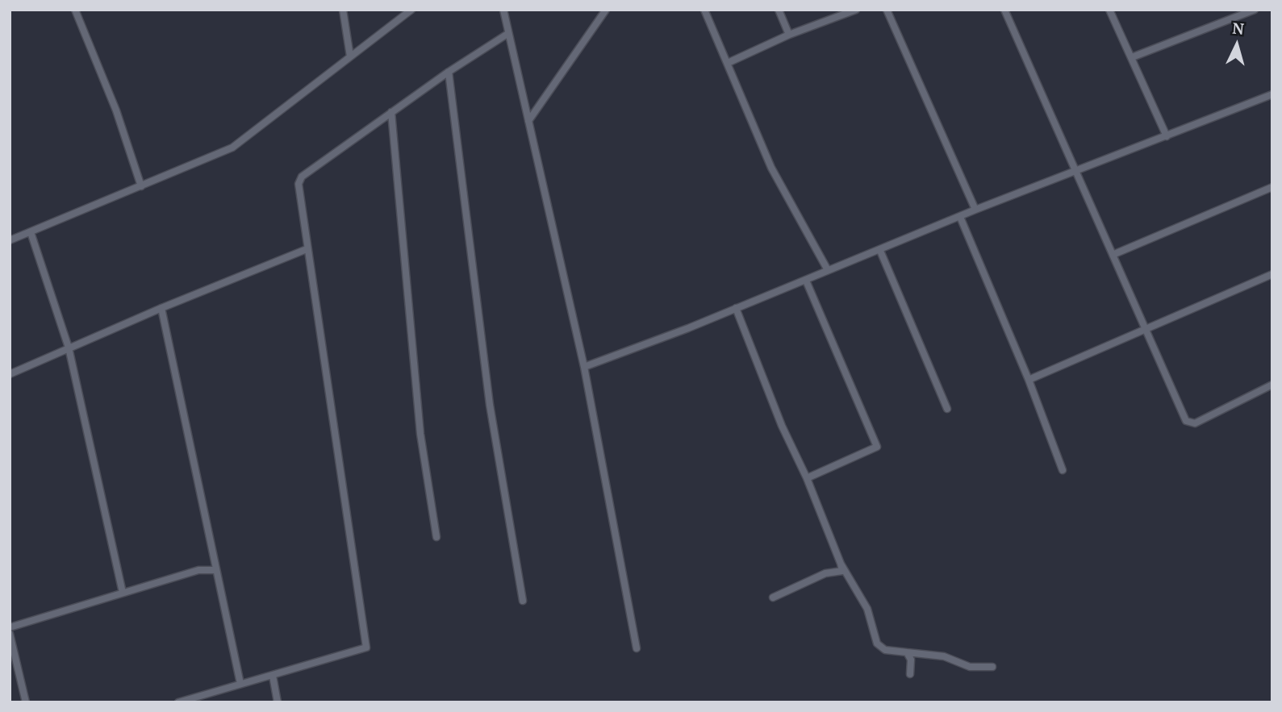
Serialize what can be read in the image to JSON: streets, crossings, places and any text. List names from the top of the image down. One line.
{"north":"top"}
